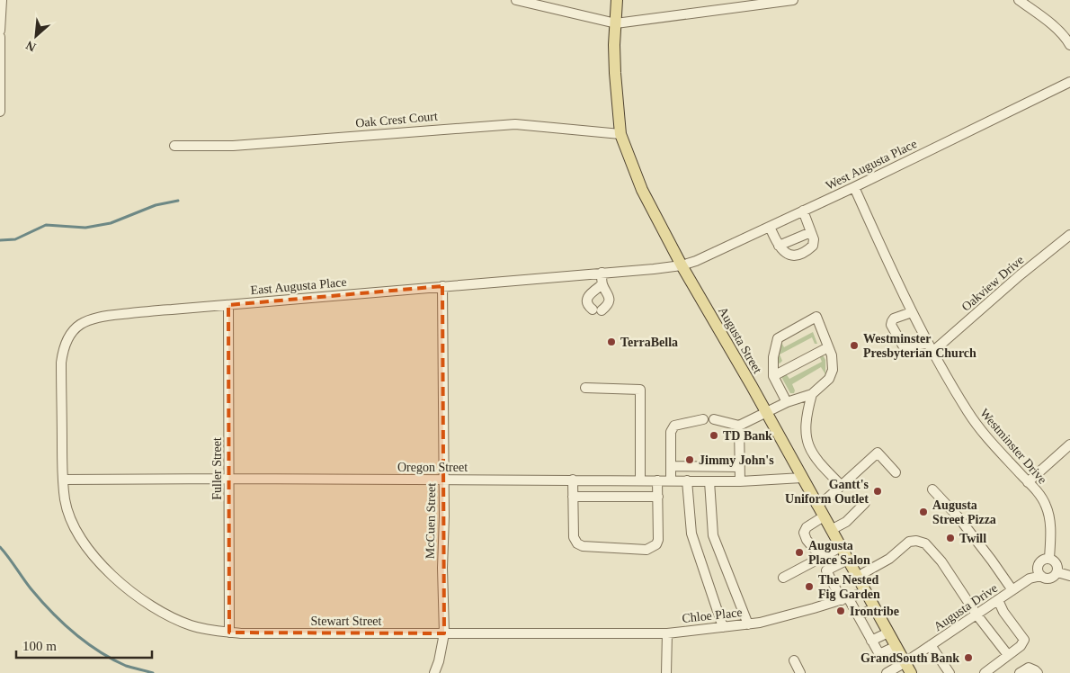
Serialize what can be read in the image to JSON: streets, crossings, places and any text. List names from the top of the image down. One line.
{"streets":{"main road":["Augusta Street"],"street":["Oak Crest Court","West Augusta Place","Oakview Drive","East Augusta Place","Westminster Drive","Oregon Street","Fuller Street","McCuen Street","Augusta Drive","Chloe Place","Stewart Street"]},"crossings":[["Oak Crest Court","Augusta Street"],["West Augusta Place","East Augusta Place"],["West Augusta Place","Augusta Street"],["West Augusta Place","Westminster Drive"],["Oakview Drive","Westminster Drive"],["East Augusta Place","Augusta Street"],["East Augusta Place","Oregon Street"],["East Augusta Place","Fuller Street"],["East Augusta Place","McCuen Street"],["East Augusta Place","Stewart Street"],["Augusta Street","Oregon Street"],["Augusta Street","Augusta Drive"],["Augusta Street","Chloe Place"],["Westminster Drive","Augusta Drive"],["Oregon Street","Fuller Street"],["Oregon Street","McCuen Street"],["Oregon Street","Stewart Street"],["Fuller Street","Stewart Street"],["McCuen Street","Stewart Street"],["Chloe Place","Stewart Street"]],"places":["TerraBella","Westminster Presbyterian Church","TD Bank","Jimmy John's","Gantt's Uniform Outlet","Augusta Street Pizza","Twill","Augusta Place Salon","The Nested Fig Garden","Irontribe","GrandSouth Bank"],"scale_bar":"100 m","north":"bottom left"}
